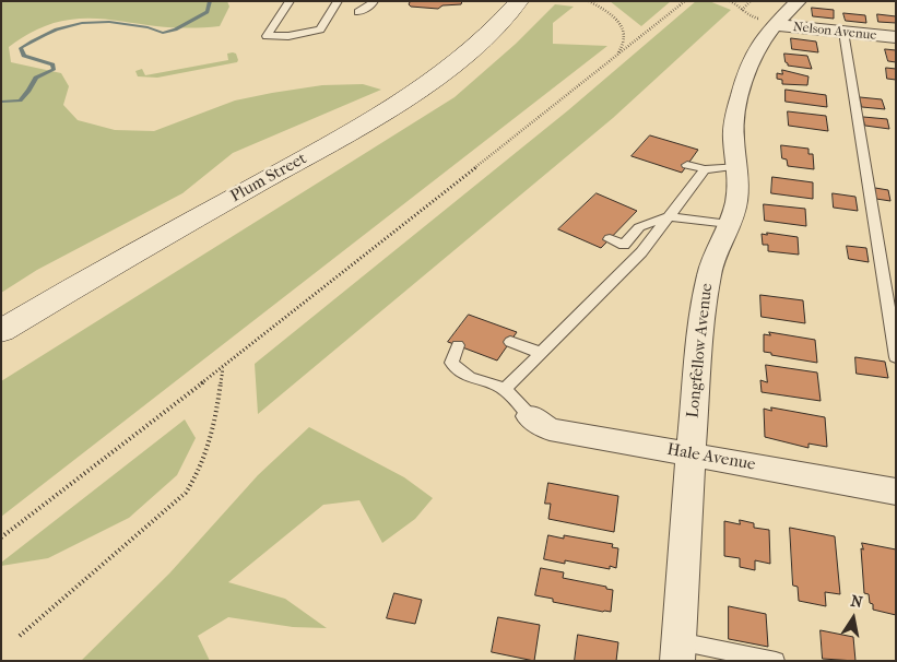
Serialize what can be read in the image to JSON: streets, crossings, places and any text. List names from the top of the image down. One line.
{"streets":{"main road":["Plum Street"],"street":["Nelson Avenue","Longfellow Avenue","Hale Avenue"]},"crossings":[["Nelson Avenue","Longfellow Avenue"],["Longfellow Avenue","Hale Avenue"]],"north":"top"}
